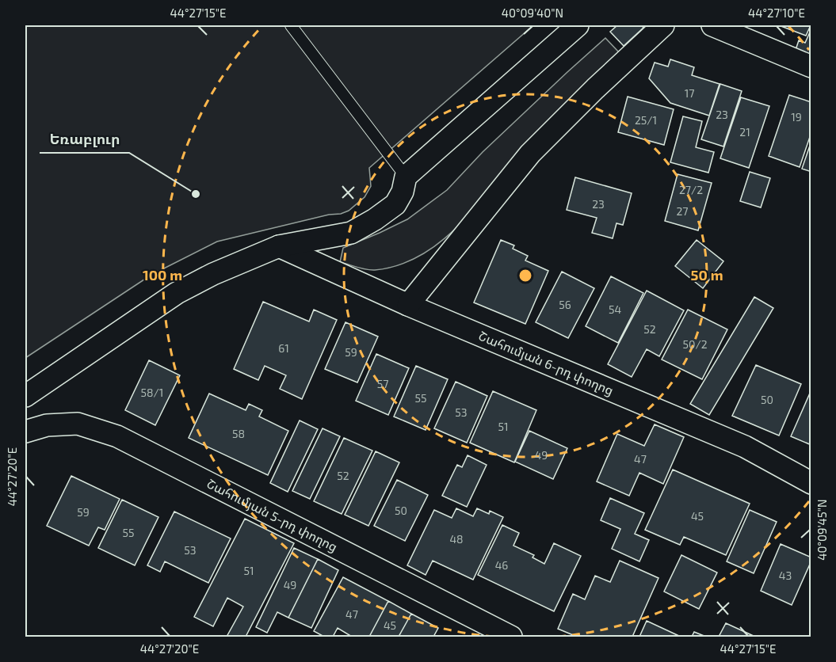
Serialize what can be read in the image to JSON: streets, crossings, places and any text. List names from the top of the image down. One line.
{"streets":{"street":["Շահումյան 6-րդ փողոց","Շահումյան 5-րդ փողոց"]},"places":["Եռաբլուր"],"house_numbers":["17","23","19","25/1","21","27/2","23","27","56","54","52","50/2","61","59","57","58/1","55","50","53","51","58","49","47","52","50","59","45","55","48","53","46","51","43","49","47","45"],"coordinates":["44°27'15\"E","40°09'40\"N","44°27'10\"E","44°27'20\"E","40°09'45\"N"],"rings":["50 m","100 m"]}
